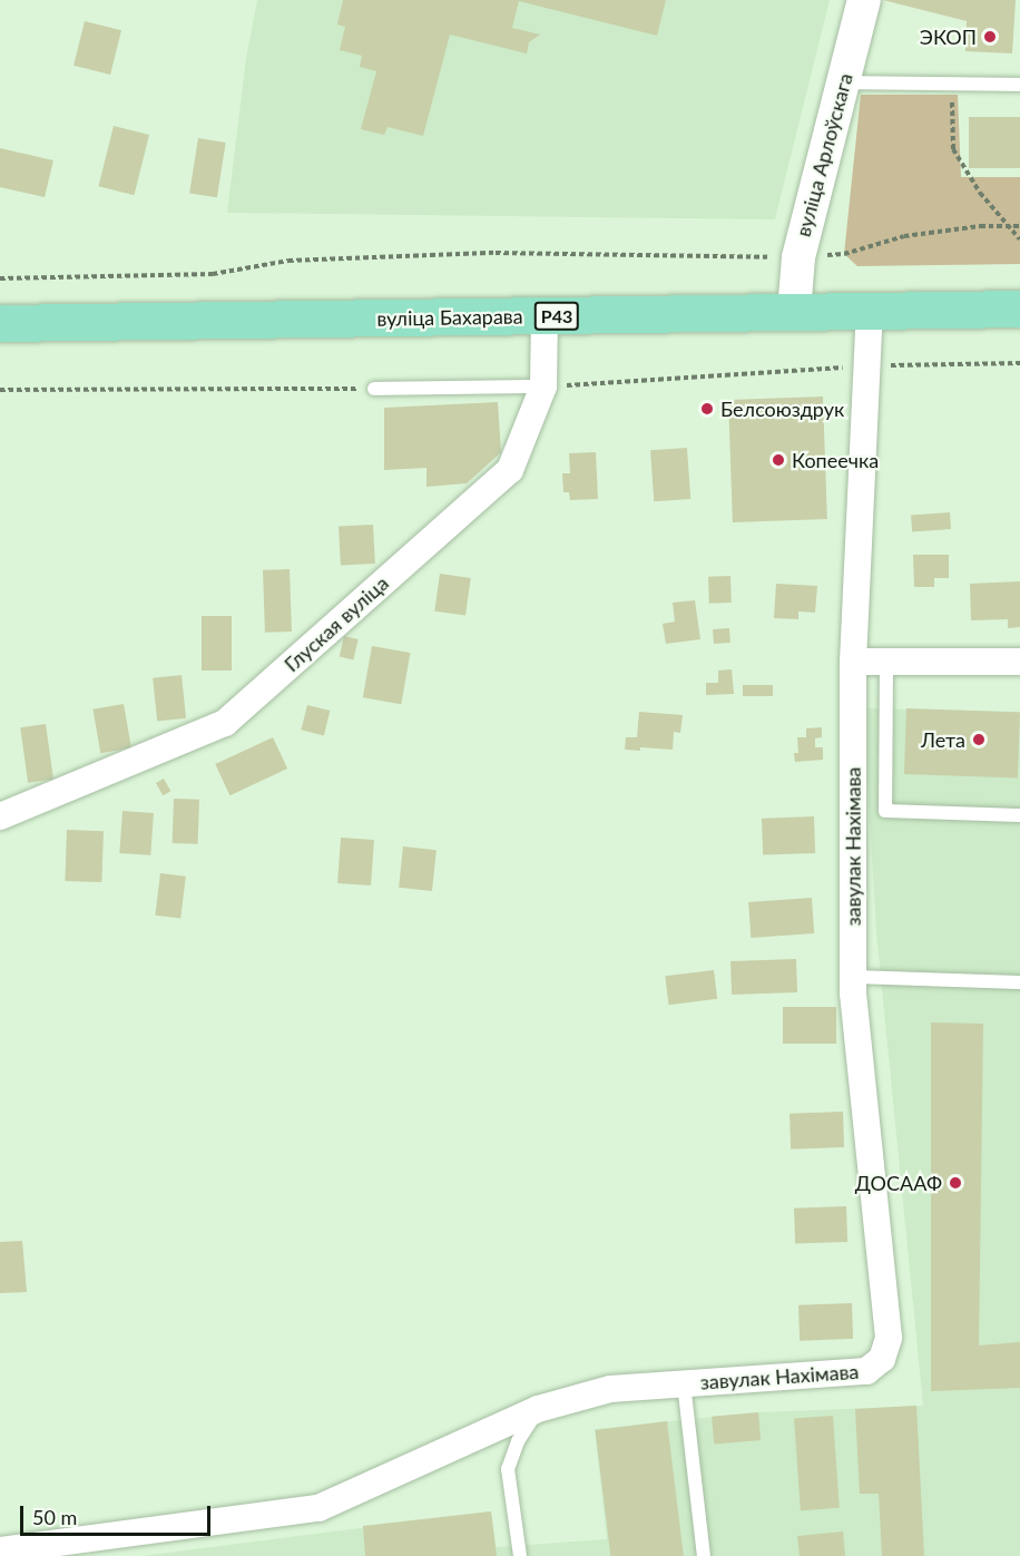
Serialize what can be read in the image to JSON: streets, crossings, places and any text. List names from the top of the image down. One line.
{"streets":{"main road":["Р43","вуліца Бахарава"],"street":["вуліца Арлоўскага","Глуская вуліца","завулак Нахімава"]},"crossings":[["вуліца Арлоўскага","вуліца Бахарава"],["вуліца Бахарава","Глуская вуліца"],["вуліца Бахарава","завулак Нахімава"]],"places":["ЭКОП","Белсоюздрук","Копеечка","Лета","ДОСААФ"],"scale_bar":"50 m"}
